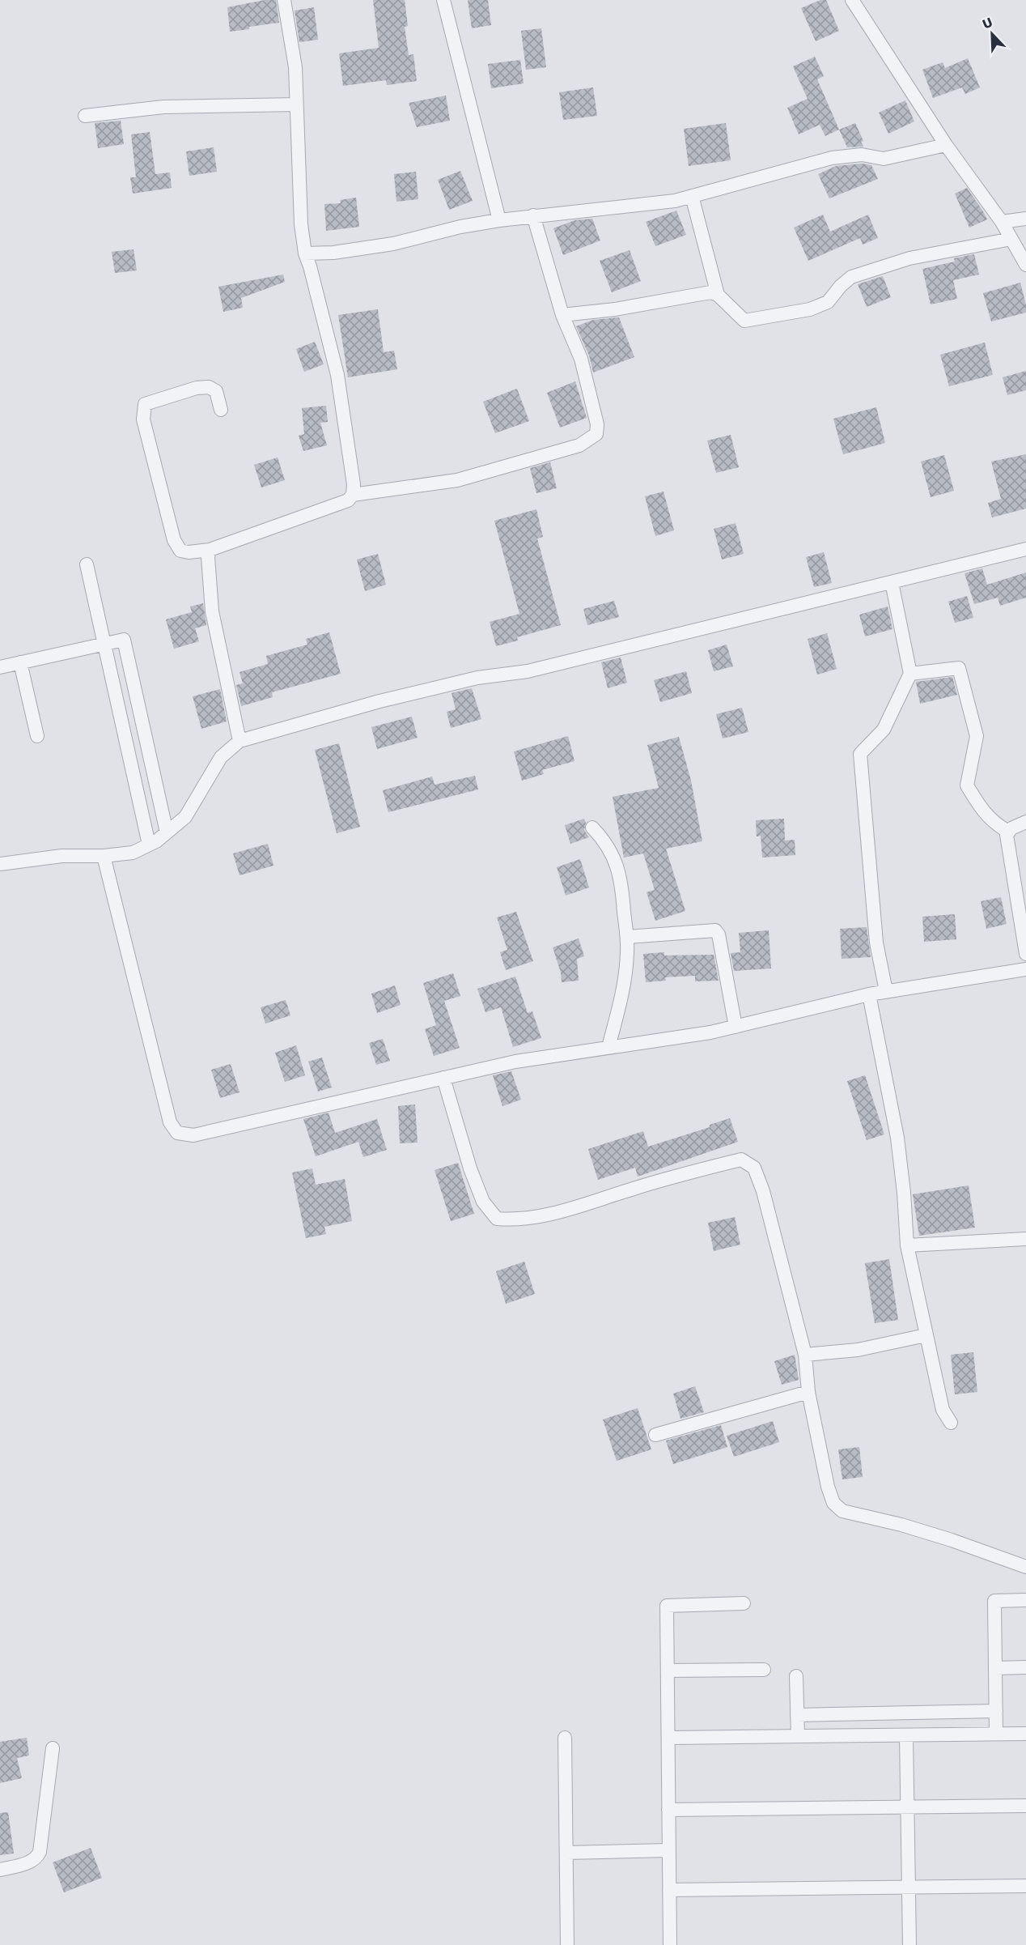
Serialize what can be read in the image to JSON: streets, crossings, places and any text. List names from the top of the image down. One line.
{"north":"top left"}
